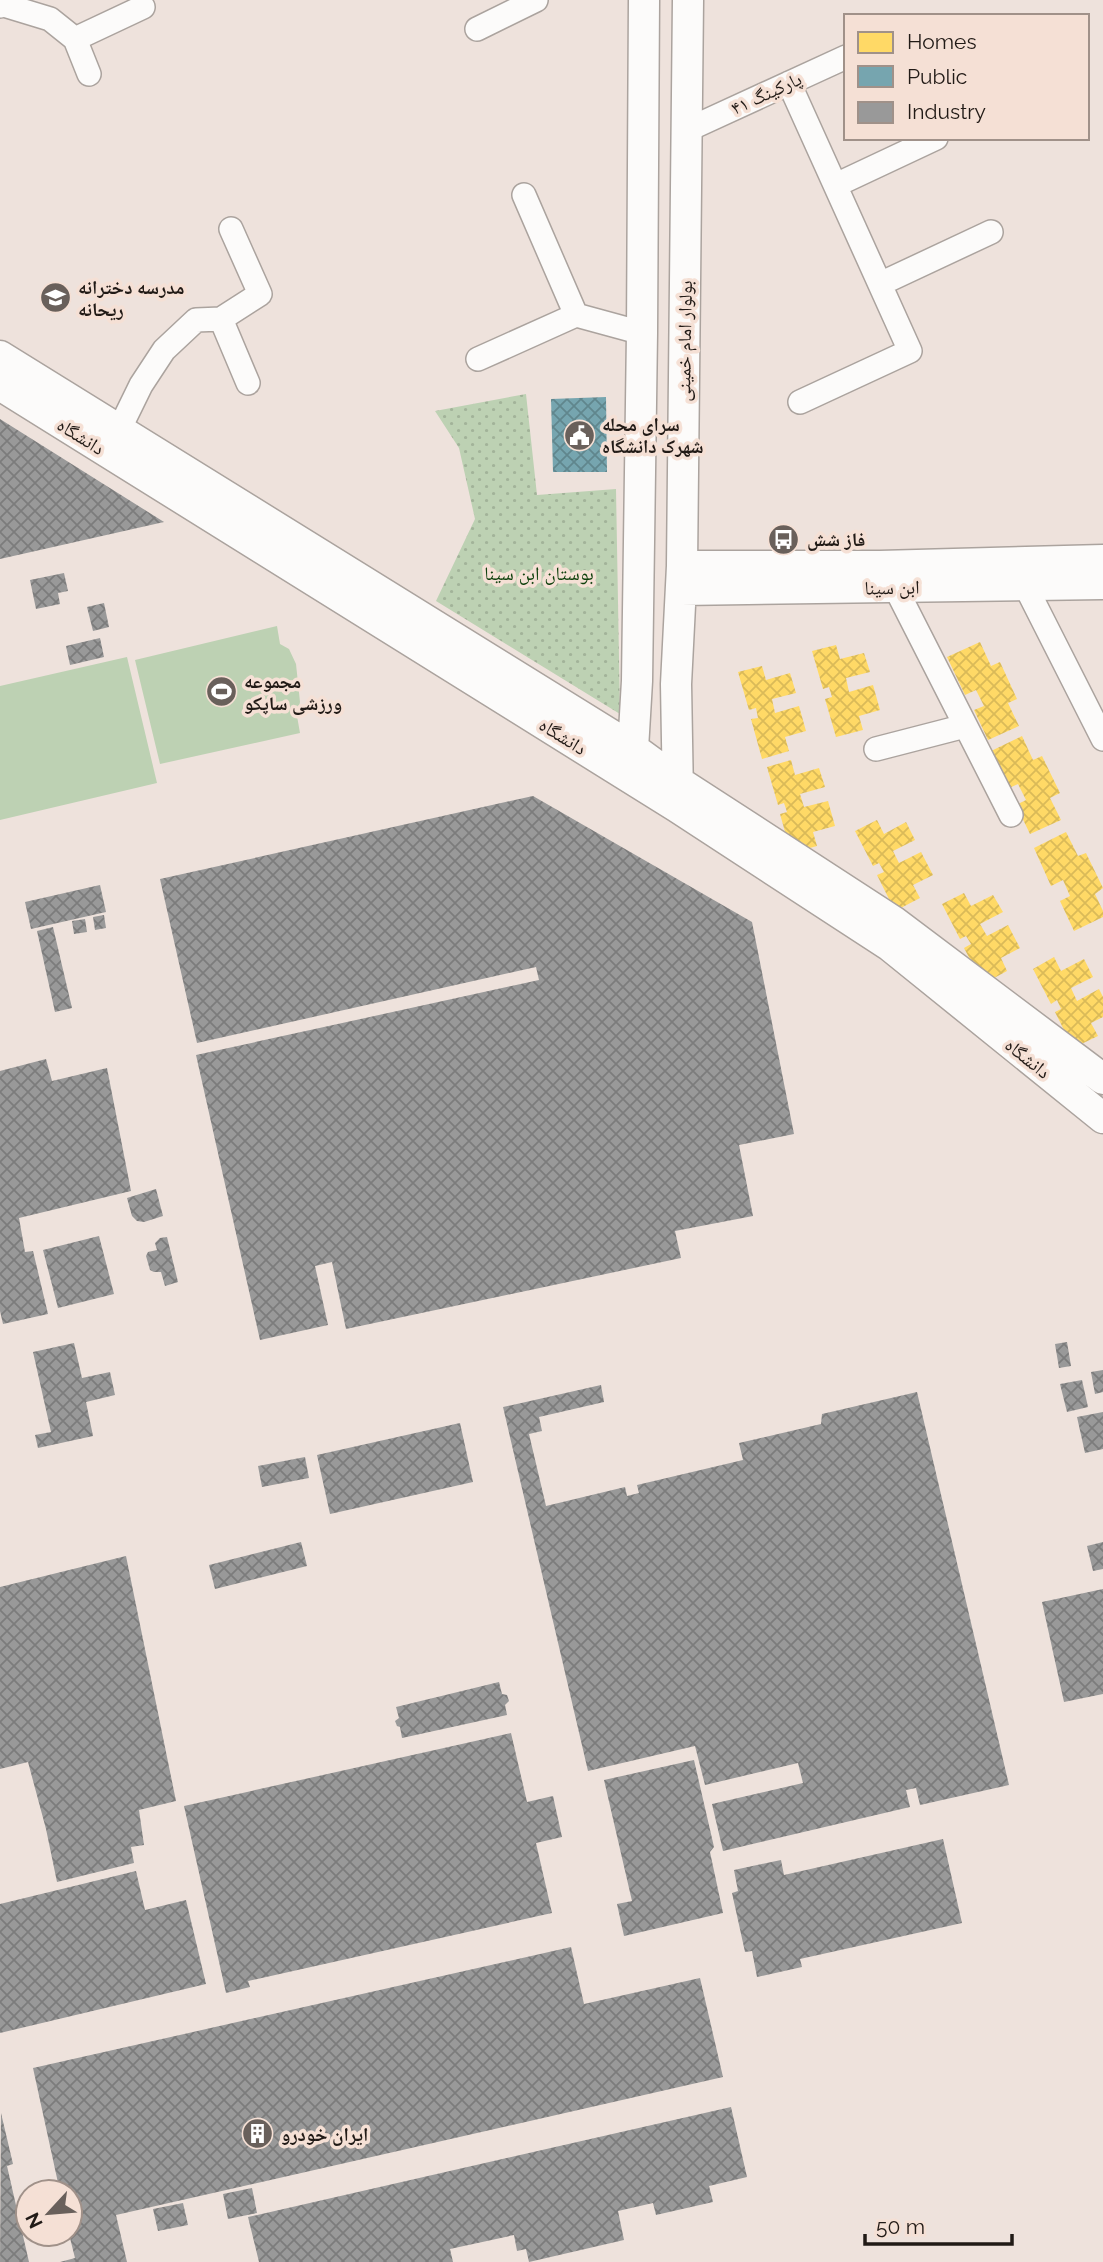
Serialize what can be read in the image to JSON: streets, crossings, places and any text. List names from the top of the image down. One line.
{"streets":{"street":["پارکینگ ۴۱","بولوار امام خمینی","دانشگاه","ابن سینا"]},"crossings":[["پارکینگ ۴۱","بولوار امام خمینی"],["بولوار امام خمینی","دانشگاه"],["بولوار امام خمینی","ابن سینا"]],"parks":["بوستان ابن سینا"],"places":{"school or university":["مدرسه دخترانه ریحانه"],"public building":["سرای محله شهرک دانشگاه"],"bus stop":["فاز شش"],"sports":["مجموعه ورزشی ساپکو"],"building":["ایران خودرو"]},"legend":["Homes","Public","Industry"],"scale_bar":"50 m","north":"bottom left"}
